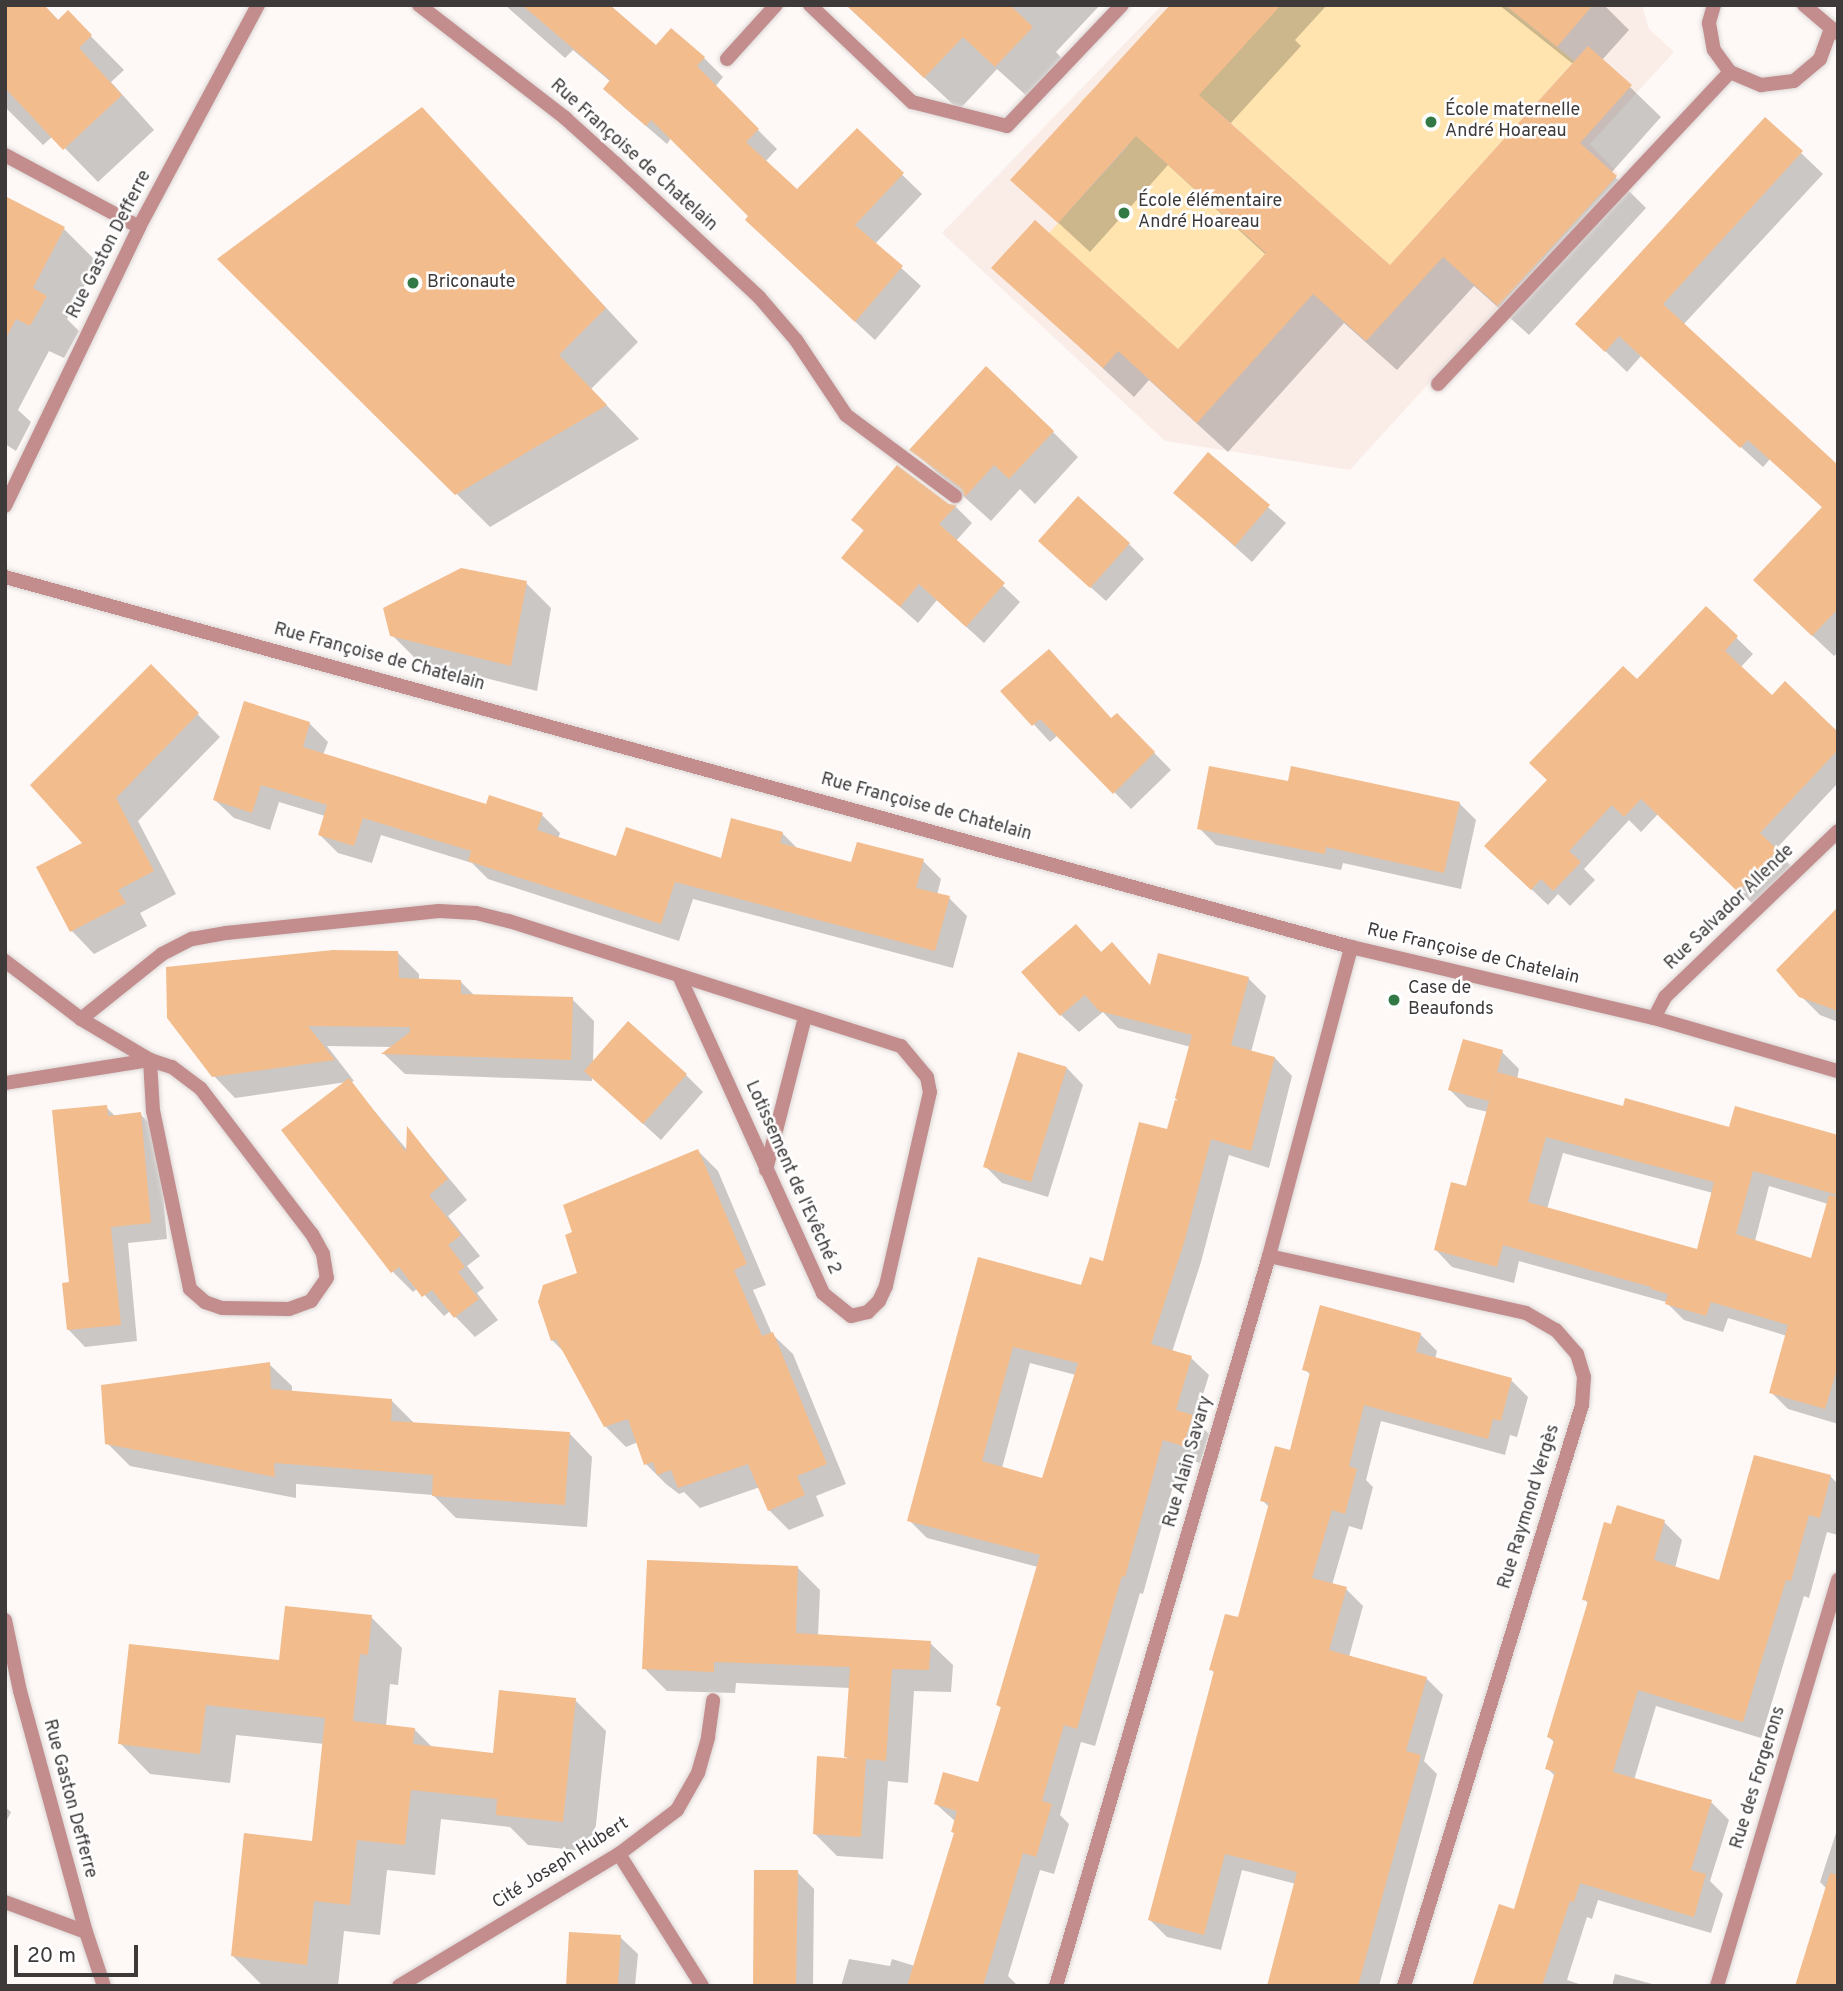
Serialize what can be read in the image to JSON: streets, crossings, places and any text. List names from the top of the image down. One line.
{"streets":{"street":["Rue Françoise de Chatelain","Rue Gaston Defferre","Rue Salvador Allende","Lotissement de l'Evêché 2","Rue Alain Savary","Rue Raymond Vergès","Rue des Forgerons","Cité Joseph Hubert"]},"crossings":[["Rue Françoise de Chatelain","Rue Salvador Allende"],["Rue Françoise de Chatelain","Rue Alain Savary"],["Rue Alain Savary","Rue Raymond Vergès"]],"places":["École maternelle André Hoareau","École élémentaire André Hoareau","Briconaute","Case de Beaufonds"],"scale_bar":"20 m"}
